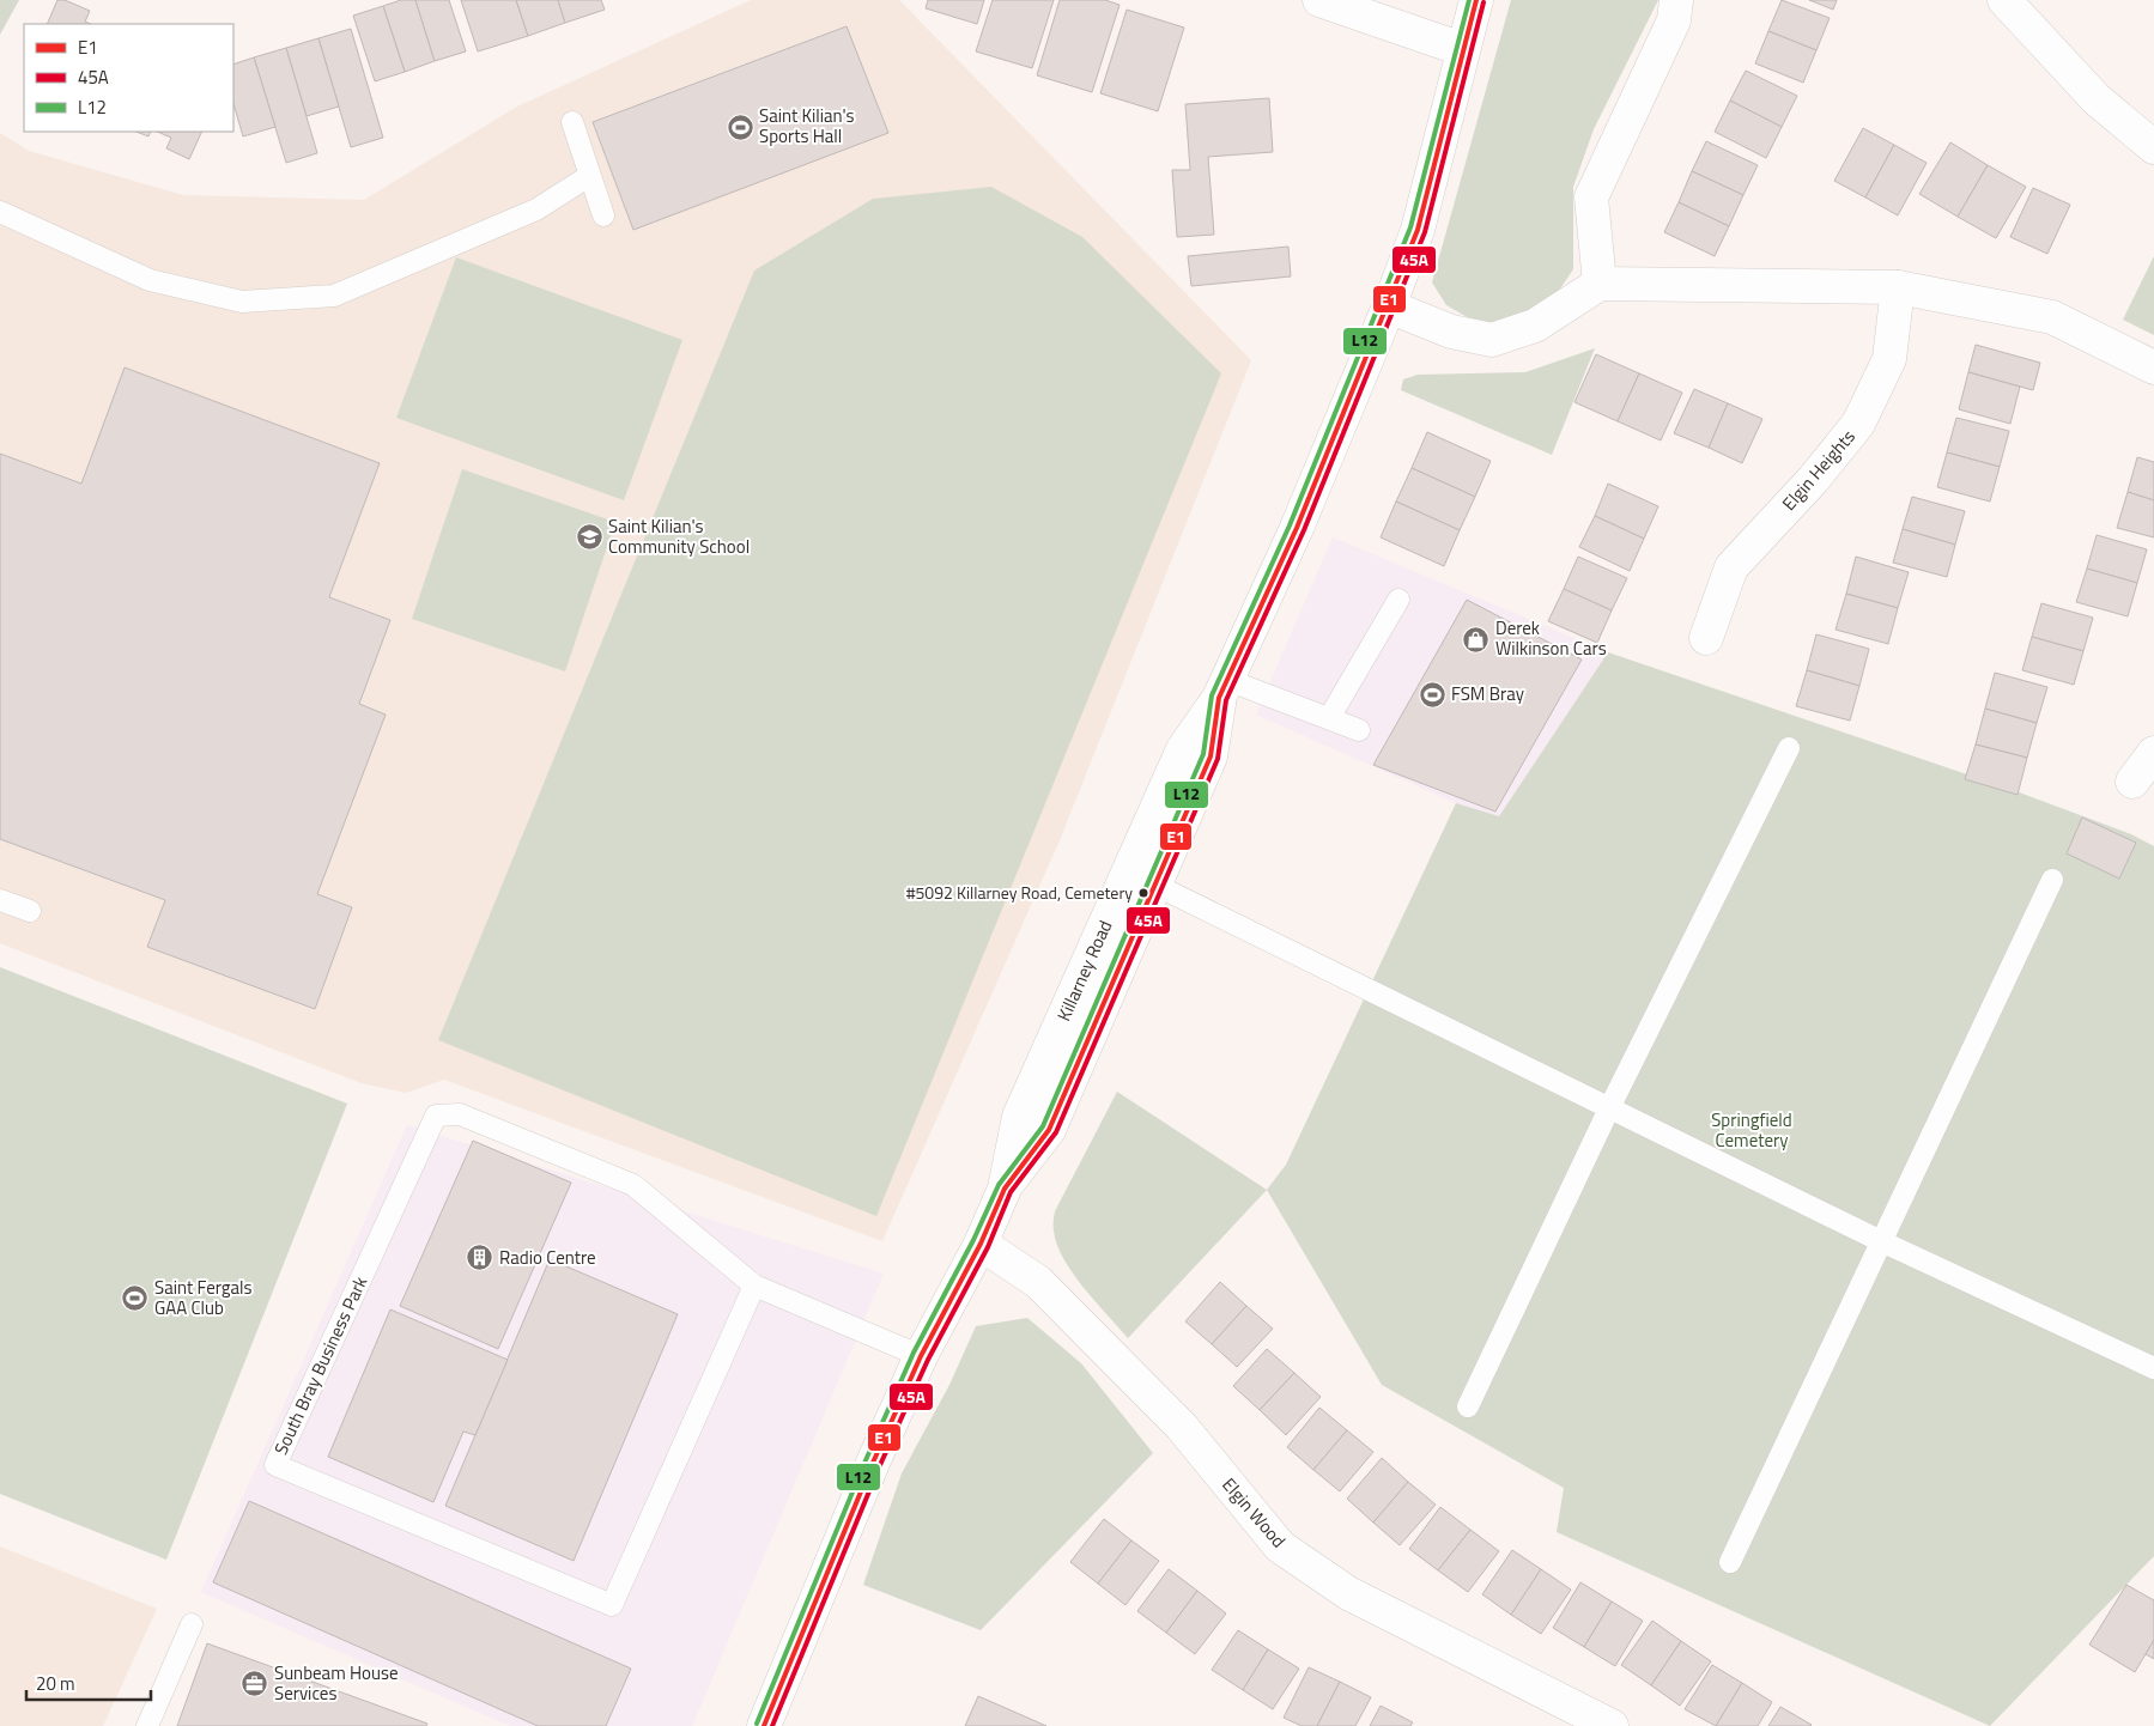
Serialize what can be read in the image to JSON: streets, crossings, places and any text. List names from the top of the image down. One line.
{"streets":{"street":["Elgin Heights","Killarney Road","Elgin Wood"],"lane":["South Bray Business Park"]},"crossings":[["Killarney Road","South Bray Business Park"],["Killarney Road","Elgin Wood"]],"parks":["Springfield Cemetery"],"places":{"sports":["Saint Kilian's Sports Hall","FSM Bray","Saint Fergals GAA Club"],"school or university":["Saint Kilian's Community School"],"shop":["Derek Wilkinson Cars"],"other":["#5092 Killarney Road, Cemetery"],"building":["Radio Centre"],"office":["Sunbeam House Services"]},"lines":["transit line E1","transit line L12","transit line 45A"],"legend":["E1","45A","L12"],"scale_bar":"20 m"}
